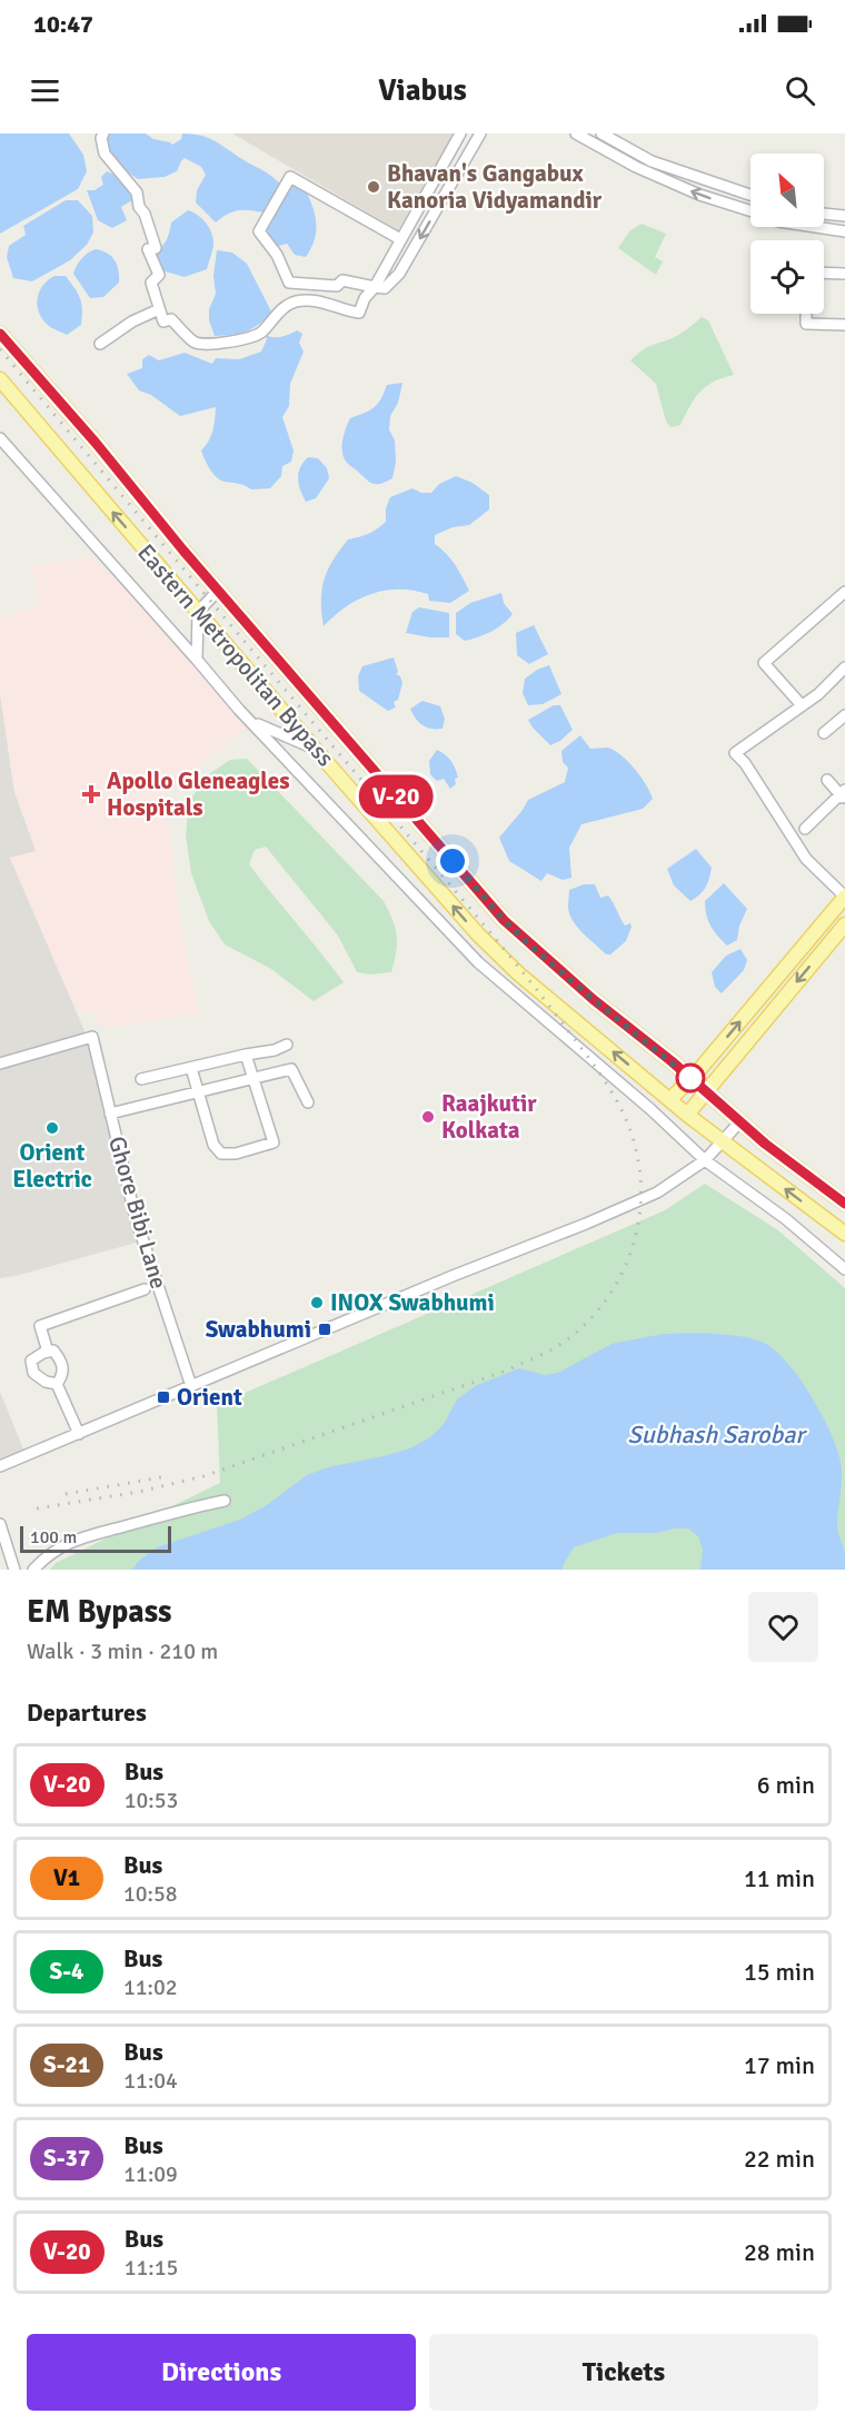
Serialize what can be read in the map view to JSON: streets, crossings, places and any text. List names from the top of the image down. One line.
{"streets":{"main road":["Eastern Metropolitan Bypass"],"street":["Ghore Bibi Lane"]},"water":["Subhash Sarobar"],"places":{"other":["Bhavan's Gangabux Kanoria Vidyamandir","Raajkutir Kolkata","Orient Electric","INOX Swabhumi"],"health":["Apollo Gleneagles Hospitals"],"transit":["Swabhumi","Orient"]},"lines":["bus line V-20"],"scale_bar":"100 m","north":"top left","page":{"status":"10:47","header":"Viabus","on_map":"V-20","scale":"100 m","heading":[["EM Bypass","Walk · 3 min · 210 m"],"Departures"],"list":[{"mark":"V-20","name":"Bus","note":"10:53","value":"6 min"},{"mark":"V1","name":"Bus","note":"10:58","value":"11 min"},{"mark":"S-4","name":"Bus","note":"11:02","value":"15 min"},{"mark":"S-21","name":"Bus","note":"11:04","value":"17 min"},{"mark":"S-37","name":"Bus","note":"11:09","value":"22 min"},{"mark":"V-20","name":"Bus","note":"11:15","value":"28 min"}],"buttons":["Directions","Tickets"]}}
